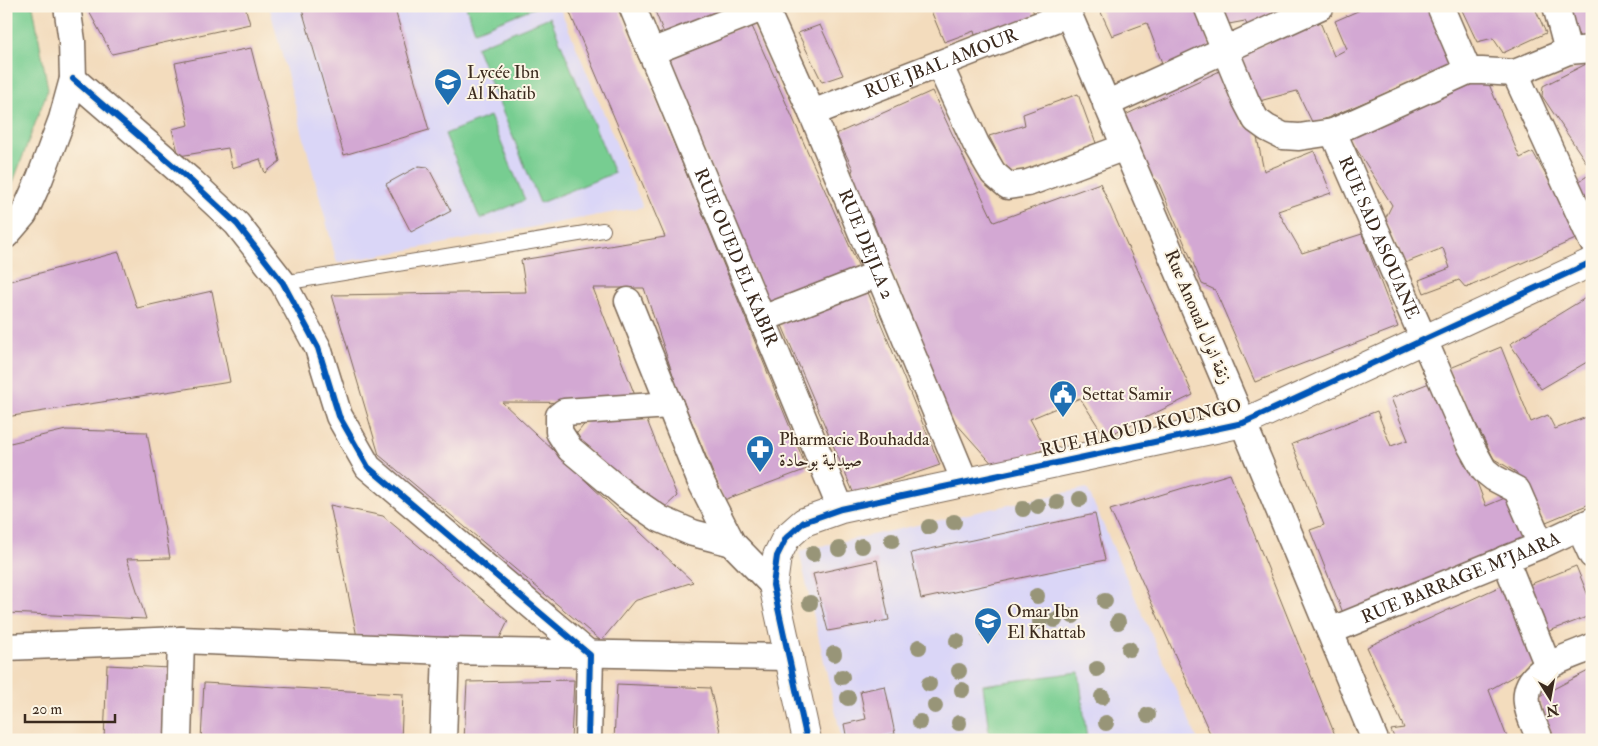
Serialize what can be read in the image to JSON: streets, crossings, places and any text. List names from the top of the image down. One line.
{"streets":{"street":["RUE JBAL AMOUR","RUE SAD ASOUANE","RUE DEJLA 2","RUE OUED EL KABIR","Rue Anoual زنقة انوال","RUE HAOUD KOUNGO","RUE BARRAGE M'JAARA"]},"crossings":[["RUE JBAL AMOUR","RUE DEJLA 2"],["RUE JBAL AMOUR","Rue Anoual زنقة انوال"],["RUE SAD ASOUANE","RUE HAOUD KOUNGO"],["RUE SAD ASOUANE","RUE BARRAGE M'JAARA"],["RUE DEJLA 2","RUE HAOUD KOUNGO"],["RUE OUED EL KABIR","RUE HAOUD KOUNGO"],["Rue Anoual زنقة انوال","RUE HAOUD KOUNGO"],["Rue Anoual زنقة انوال","RUE BARRAGE M'JAARA"]],"places":{"school or university":["Lycée Ibn Al Khatib","Omar Ibn El Khattab"],"public building":["Settat Samir"],"pharmacy":["Pharmacie Bouhadda صيدلية بوحادة"]},"scale_bar":"20 m","north":"bottom"}
